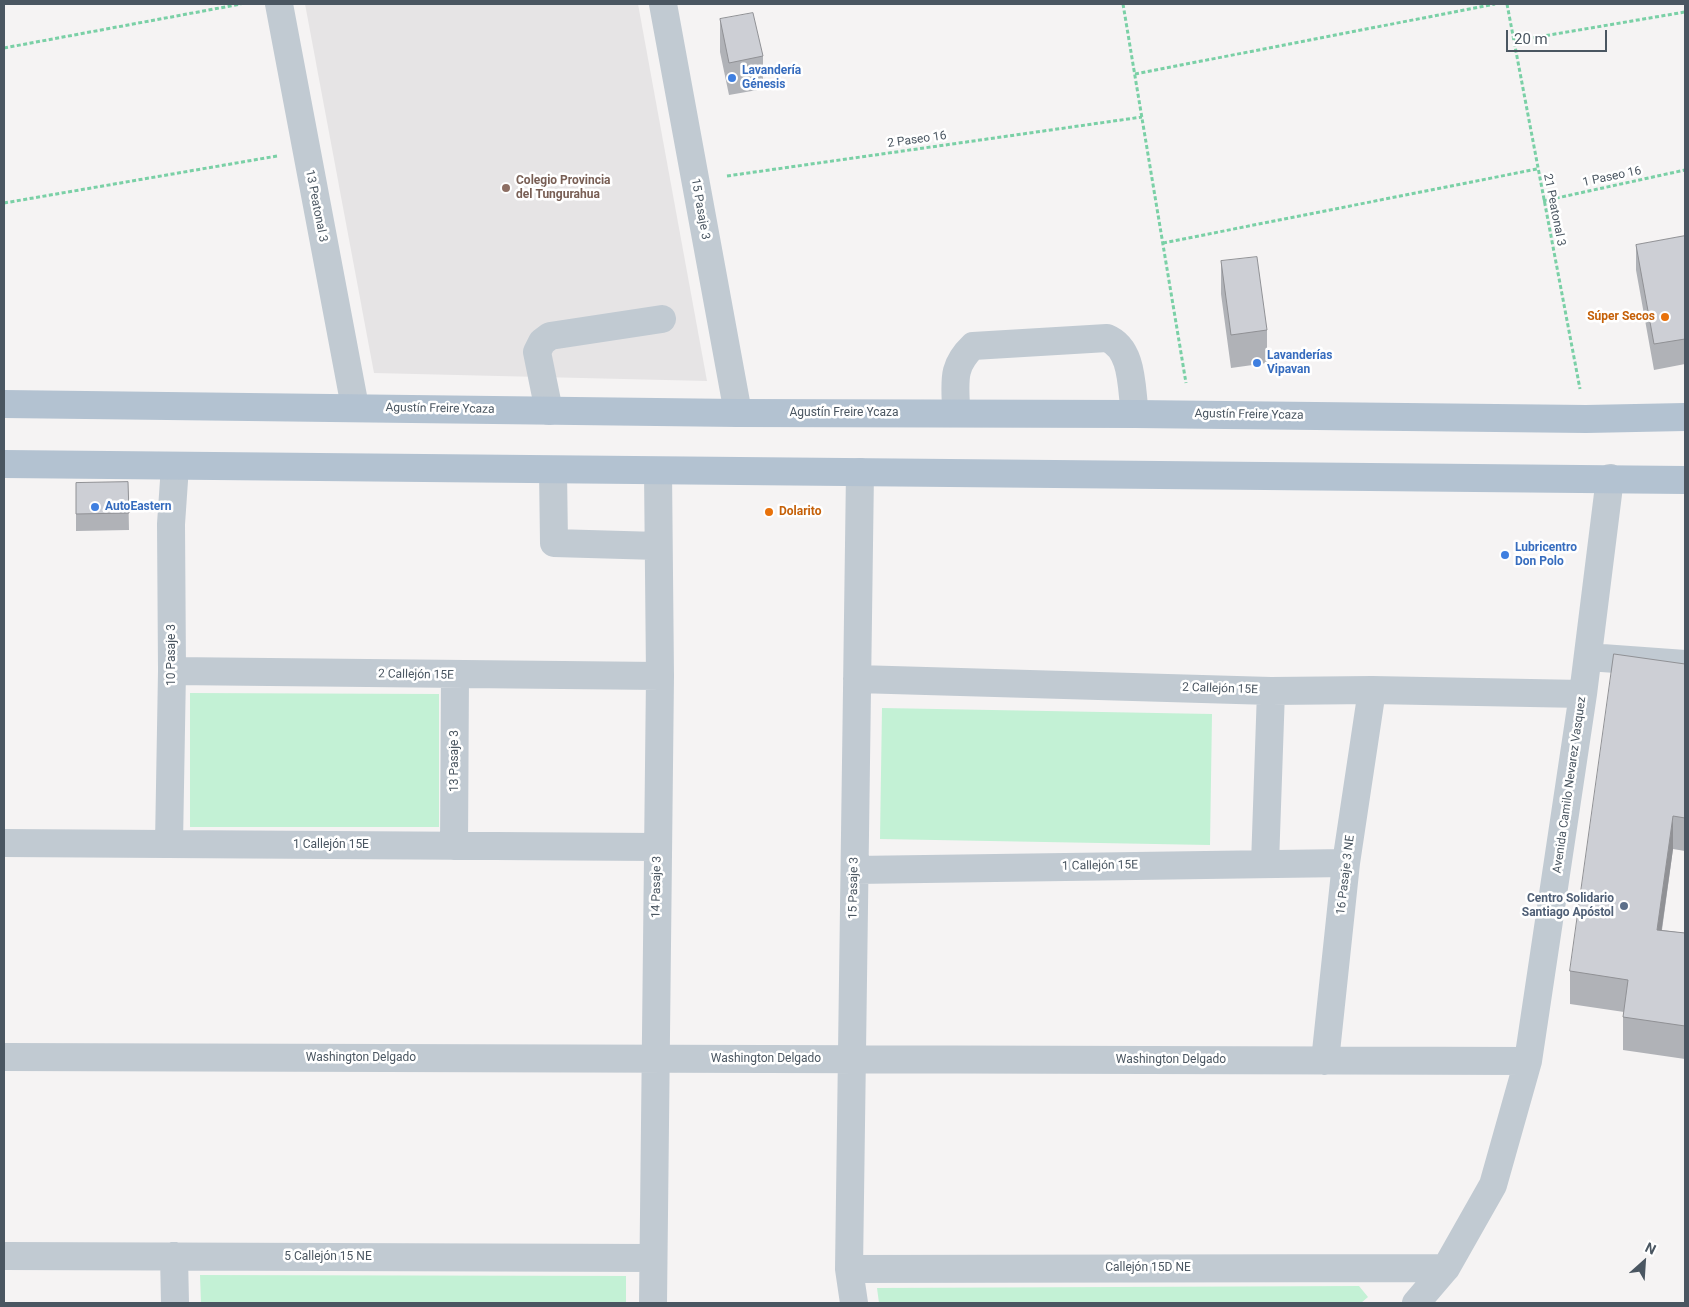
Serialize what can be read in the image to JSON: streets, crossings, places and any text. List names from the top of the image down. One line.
{"streets":{"main road":["Agustín Freire Ycaza"],"street":["13 Peatonal 3","15 Pasaje 3","10 Pasaje 3","2 Callejón 15E","13 Pasaje 3","Avenida Camilo Nevarez Vasquez","1 Callejón 15E","16 Pasaje 3 NE","14 Pasaje 3","Washington Delgado","5 Callejón 15 NE","Callejón 15D NE"],"path":["2 Paseo 16","1 Paseo 16","21 Peatonal 3"]},"crossings":[["2 Paseo 16","15 Pasaje 3"],["1 Paseo 16","21 Peatonal 3"],["13 Peatonal 3","Agustín Freire Ycaza"],["15 Pasaje 3","Agustín Freire Ycaza"],["15 Pasaje 3","2 Callejón 15E"],["15 Pasaje 3","1 Callejón 15E"],["15 Pasaje 3","Washington Delgado"],["15 Pasaje 3","Callejón 15D NE"],["21 Peatonal 3","Agustín Freire Ycaza"],["10 Pasaje 3","2 Callejón 15E"],["10 Pasaje 3","1 Callejón 15E"],["2 Callejón 15E","13 Pasaje 3"],["2 Callejón 15E","Avenida Camilo Nevarez Vasquez"],["2 Callejón 15E","16 Pasaje 3 NE"],["2 Callejón 15E","14 Pasaje 3"],["13 Pasaje 3","1 Callejón 15E"],["Avenida Camilo Nevarez Vasquez","Washington Delgado"],["Avenida Camilo Nevarez Vasquez","Callejón 15D NE"],["1 Callejón 15E","16 Pasaje 3 NE"],["1 Callejón 15E","14 Pasaje 3"],["16 Pasaje 3 NE","Washington Delgado"],["14 Pasaje 3","Washington Delgado"],["14 Pasaje 3","5 Callejón 15 NE"]],"places":["Lavandería Génesis","Colegio Provincia del Tungurahua","Súper Secos","Lavanderías Vipavan","AutoEastern","Dolarito","Lubricentro Don Polo","Centro Solidario Santiago Apóstol"],"scale_bar":"20 m","north":"top right"}
